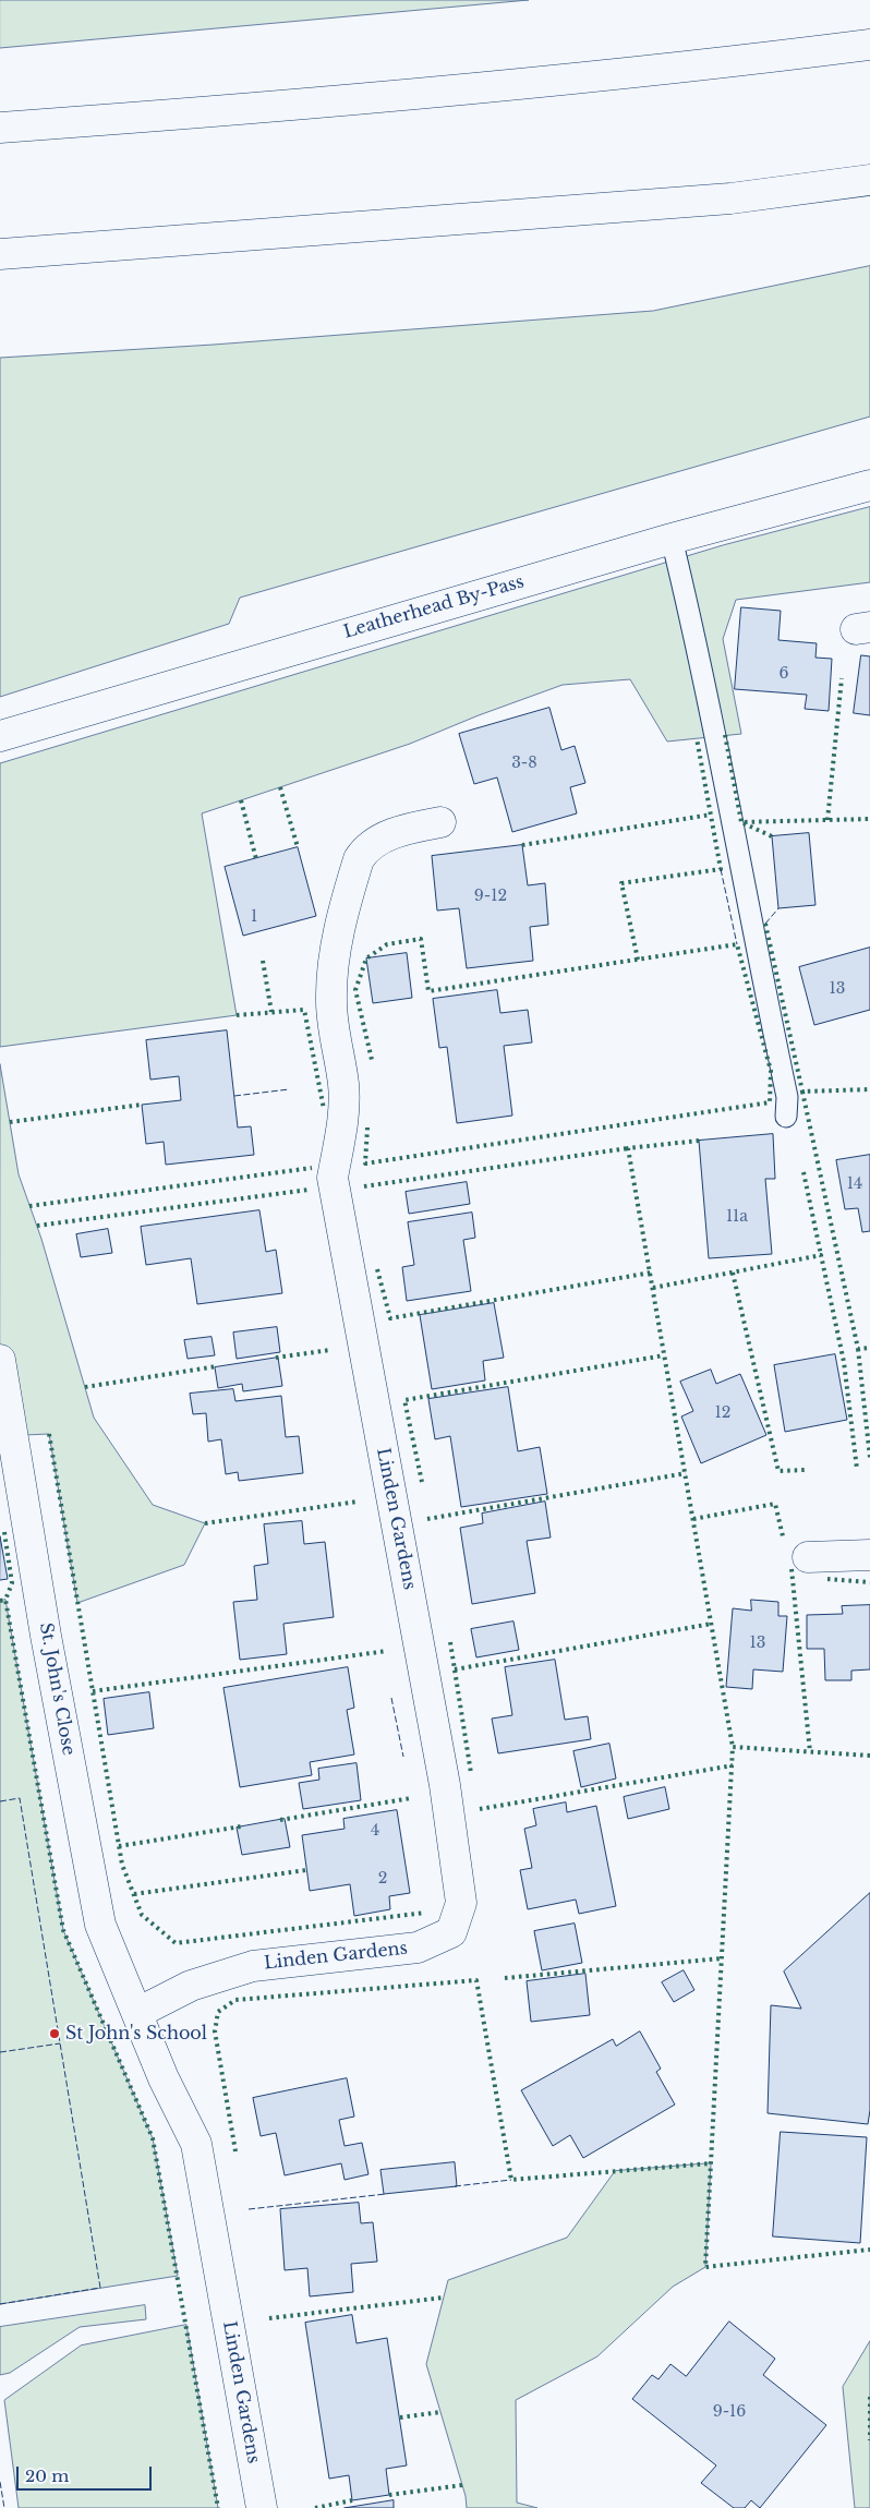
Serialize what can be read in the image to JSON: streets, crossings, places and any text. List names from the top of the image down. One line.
{"streets":{"main road":["Leatherhead By-Pass","Linden Gardens","St. John's Close"]},"crossings":[["Linden Gardens","St. John's Close"]],"places":["St John's School"],"house_numbers":["6","3-8","9-12","1","13","14","11a","12","13","4","2","9-16"],"scale_bar":"20 m"}
